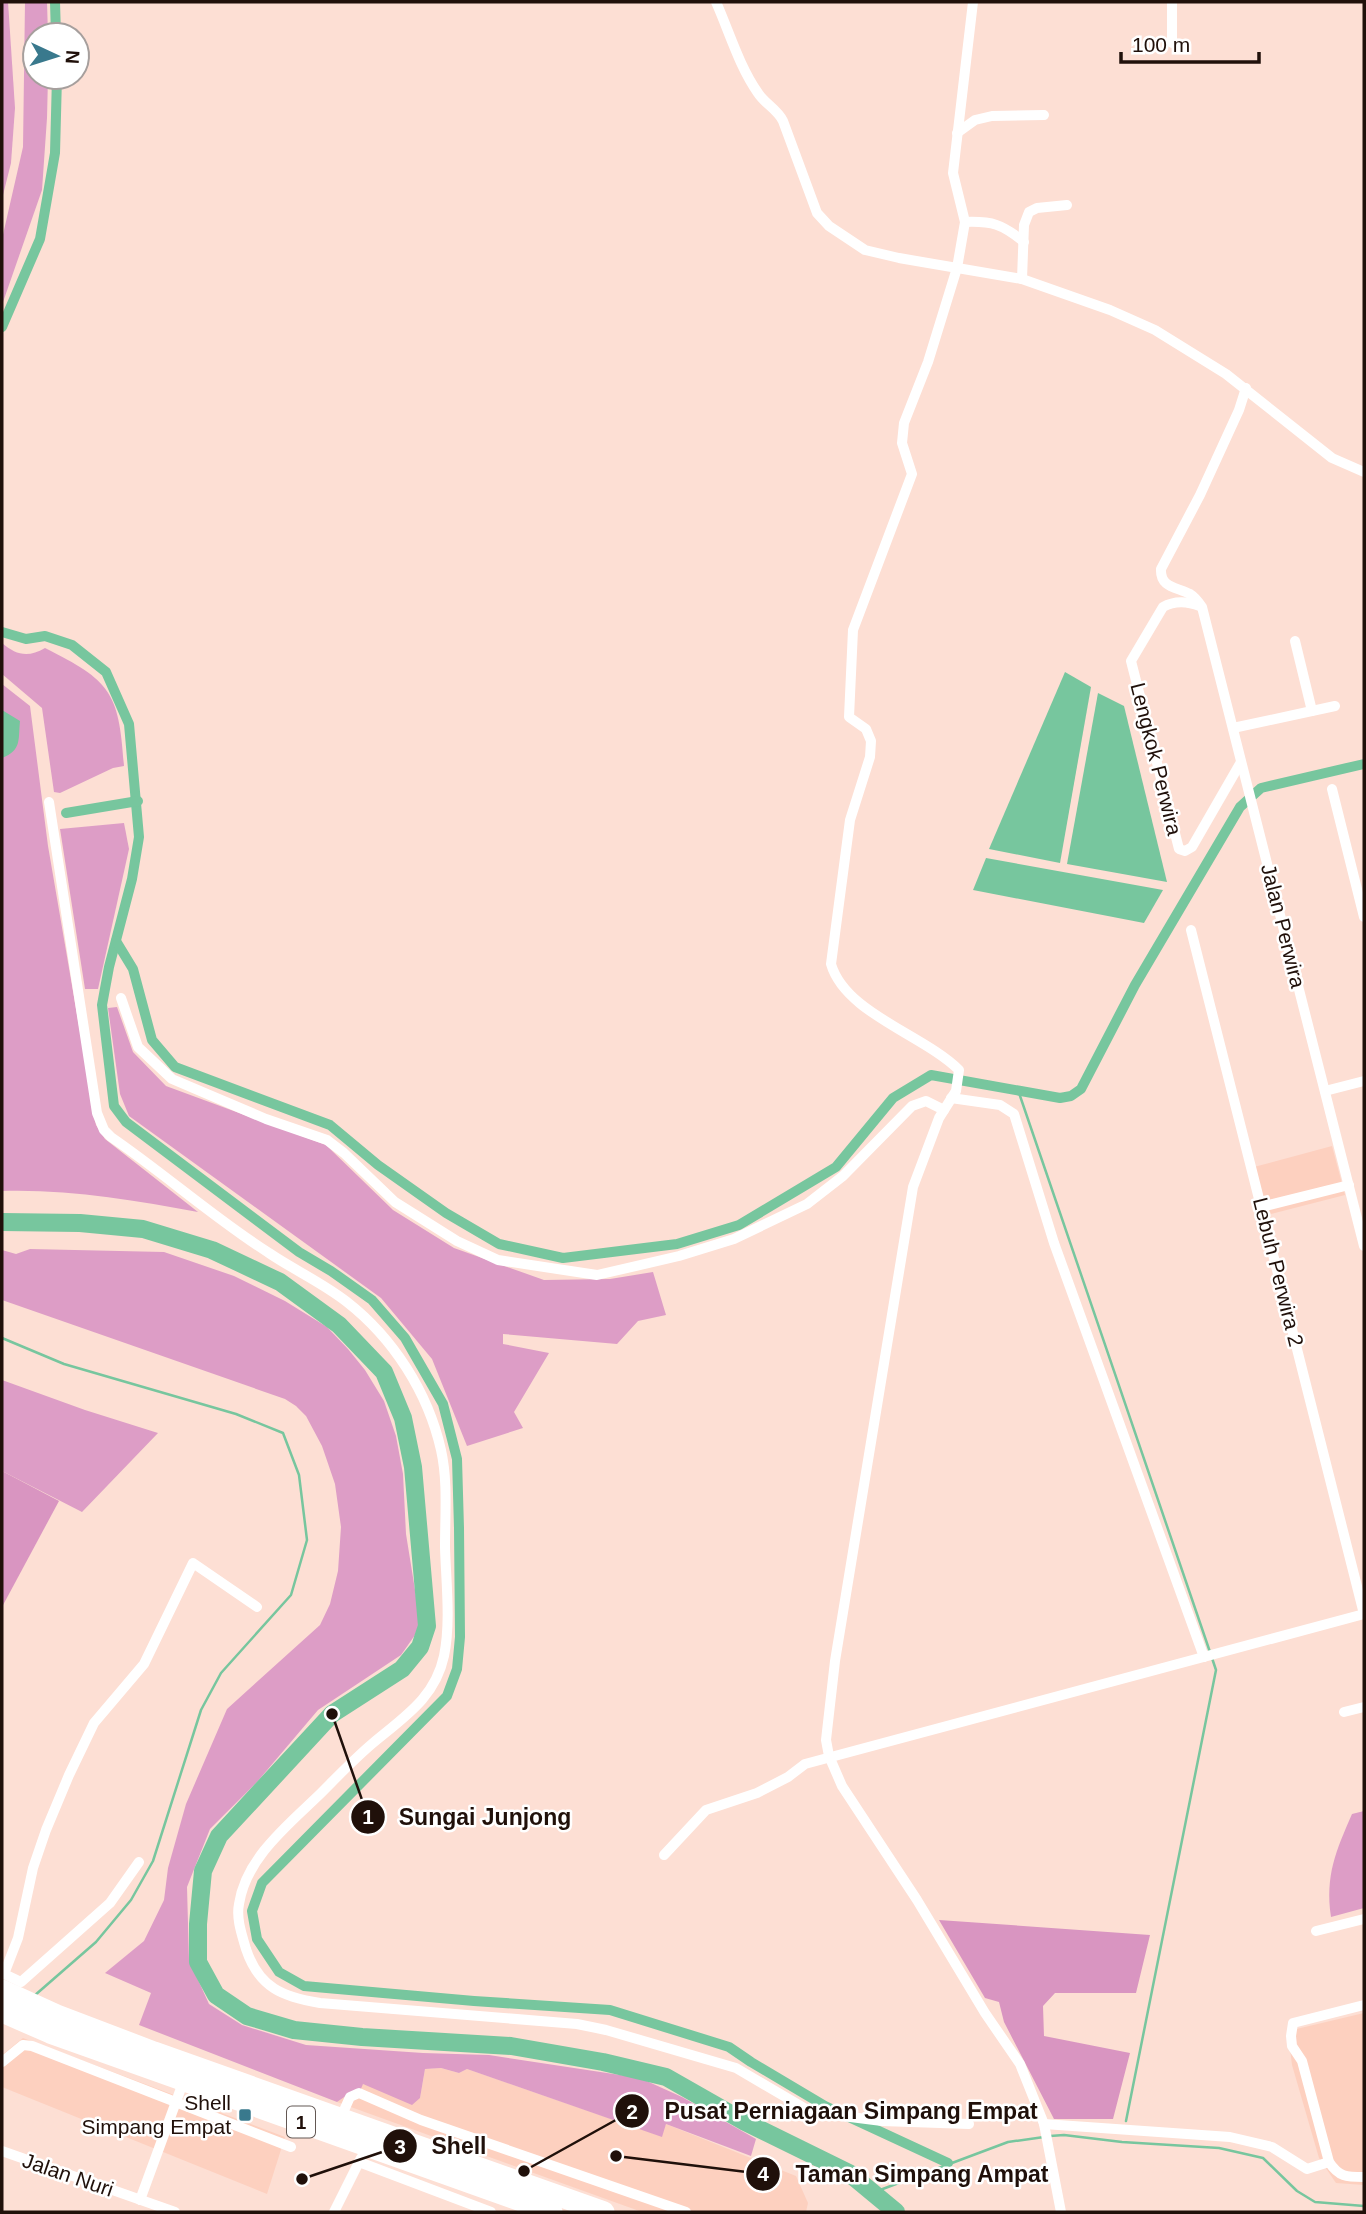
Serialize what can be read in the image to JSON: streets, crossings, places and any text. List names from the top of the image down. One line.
{"streets":{"highway":["1"],"street":["Lengkok Perwira","Jalan Perwira","Lebuh Perwira 2","Jalan Nuri"]},"crossings":[["Lengkok Perwira","Jalan Perwira"]],"places":{"other":["Sungai Junjong","Taman Simpang Ampat","Pusat Perniagaan Simpang Empat","Shell"],"transit":["Shell Simpang Empat"]},"scale_bar":"100 m","north":"right"}
